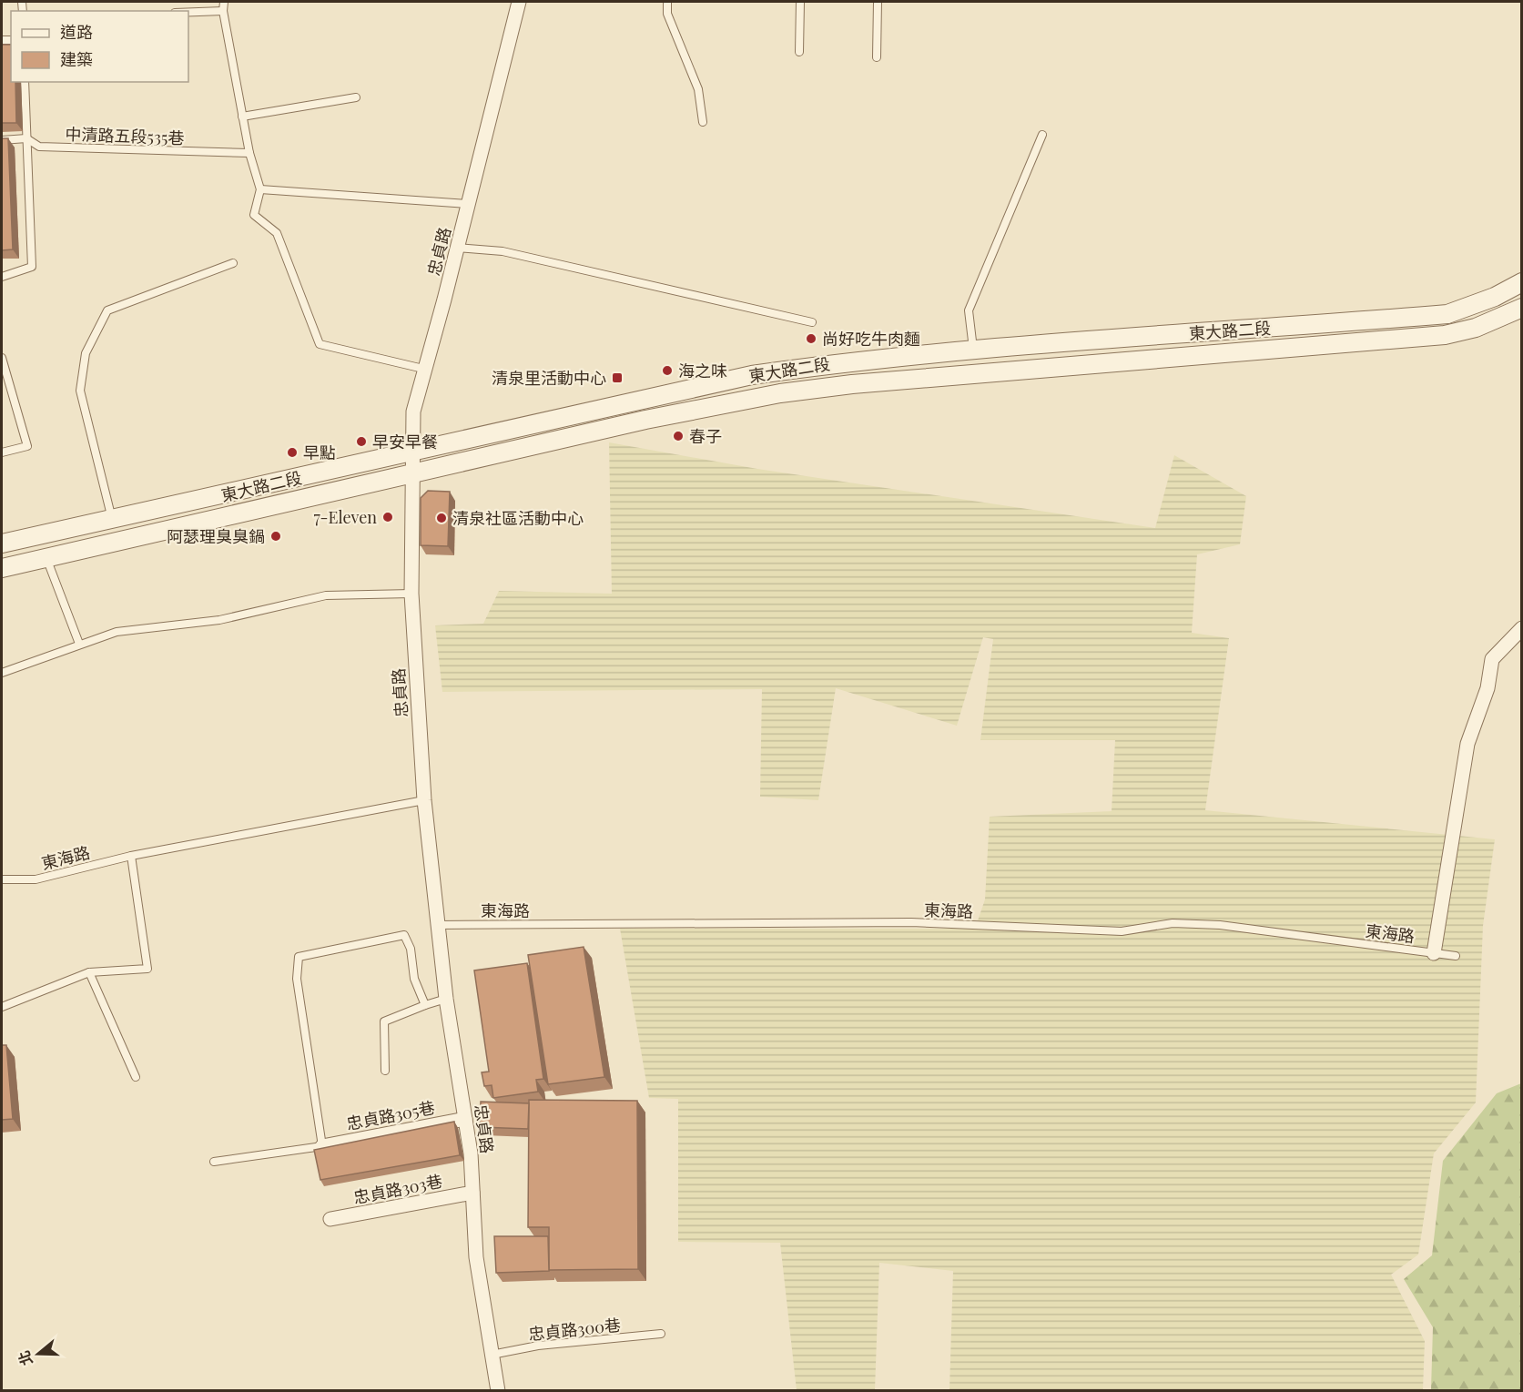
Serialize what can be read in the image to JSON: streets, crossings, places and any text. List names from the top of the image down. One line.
{"streets":{"street":["忠貞路","東大路二段","忠貞路305巷","忠貞路303巷"],"lane":["中清路五段535巷","東海路","忠貞路300巷"]},"crossings":[["忠貞路","東大路二段"],["忠貞路","東海路"],["忠貞路","忠貞路305巷"],["忠貞路","忠貞路303巷"],["忠貞路","忠貞路300巷"]],"places":{"other":["尚好吃牛肉麵","海之味","春子","早安早餐","早點","7-Eleven","清泉社區活動中心","阿瑟理臭臭鍋"],"transit":["清泉里活動中心"]},"legend":["道路","建築"],"north":"left"}
